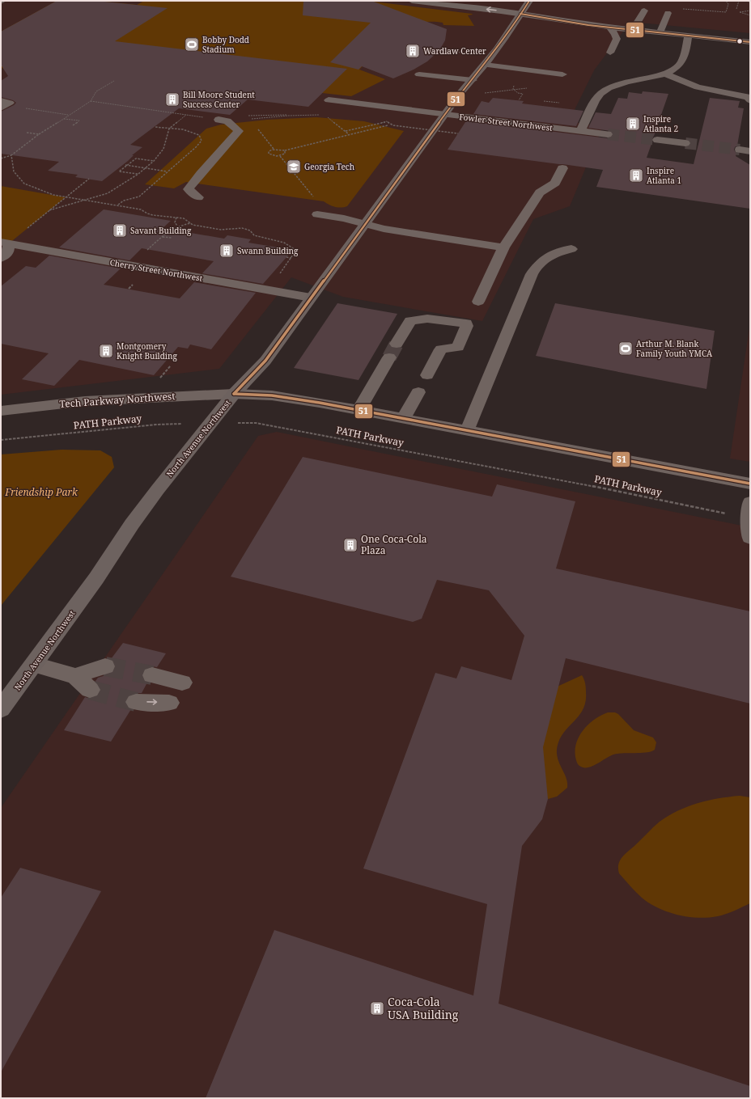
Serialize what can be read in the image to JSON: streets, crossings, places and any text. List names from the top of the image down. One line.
{"streets":{"highway":["North Avenue Northwest"],"street":["Fowler Street Northwest","Cherry Street Northwest","Tech Parkway Northwest"],"path":["PATH Parkway"]},"crossings":[["Fowler Street Northwest","North Avenue Northwest"],["Cherry Street Northwest","North Avenue Northwest"],["Tech Parkway Northwest","North Avenue Northwest"],["PATH Parkway","North Avenue Northwest"]],"parks":["Friendship Park"],"places":{"sports":["Bobby Dodd Stadium","Arthur M. Blank Family Youth YMCA"],"building":["Wardlaw Center","Bill Moore Student Success Center","Inspire Atlanta 2","Inspire Atlanta 1","Savant Building","Swann Building","Montgomery Knight Building","One Coca-Cola Plaza","Coca-Cola USA Building"],"school or university":["Georgia Tech"]},"lines":["transit line 51"]}
